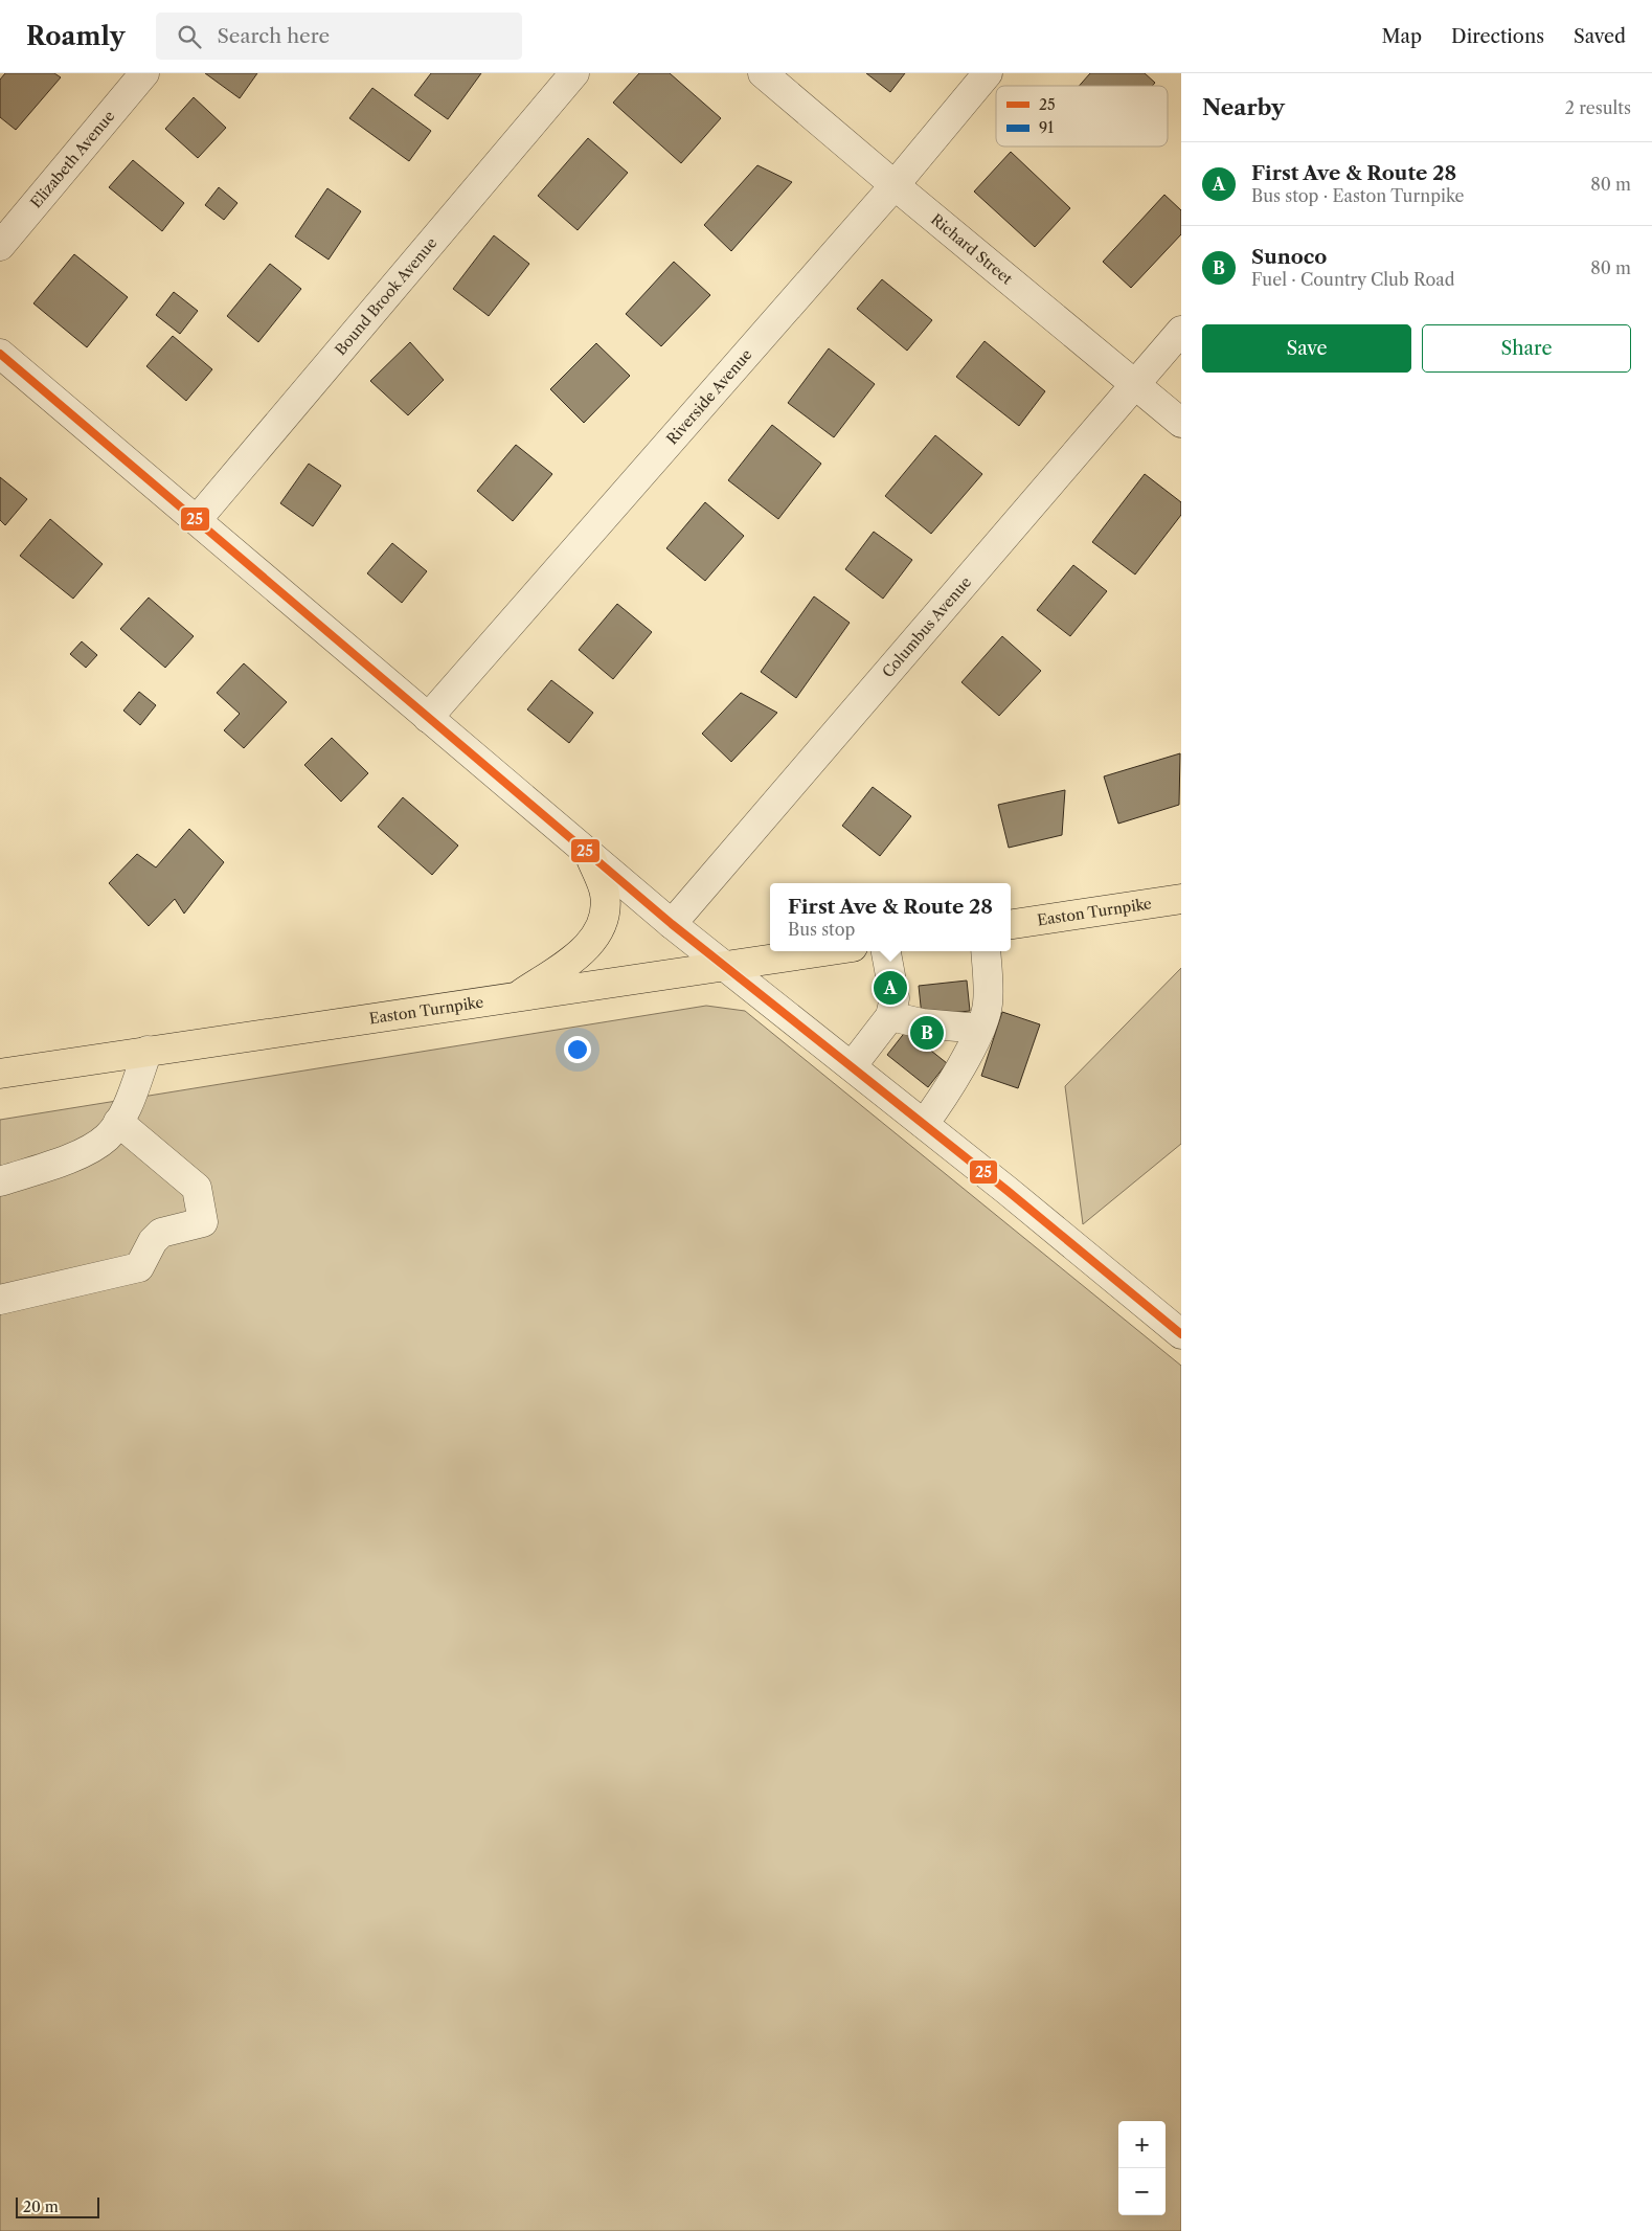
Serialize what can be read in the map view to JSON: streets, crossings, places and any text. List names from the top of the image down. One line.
{"streets":{"main road":["Easton Turnpike"],"street":["Elizabeth Avenue","Richard Street","Bound Brook Avenue","Riverside Avenue","Columbus Avenue"]},"crossings":[["Richard Street","Riverside Avenue"],["Richard Street","Columbus Avenue"]],"lines":["transit line 25"],"legend":["25","91"],"scale_bar":"20 m","page":{"header":"Roamly","search":"Search here","nav":["Map","Directions","Saved"],"heading":["Nearby","2 results"],"list":[{"mark":"A","name":"First Ave & Route 28","note":"Bus stop · Easton Turnpike","value":"80 m"},{"mark":"B","name":"Sunoco","note":"Fuel · Country Club Road","value":"80 m"}],"buttons":["Save","Share"],"popup":["First Ave & Route 28","Bus stop"],"pins":["A","B"],"map_buttons":["+","−"],"scale":"20 m"}}
